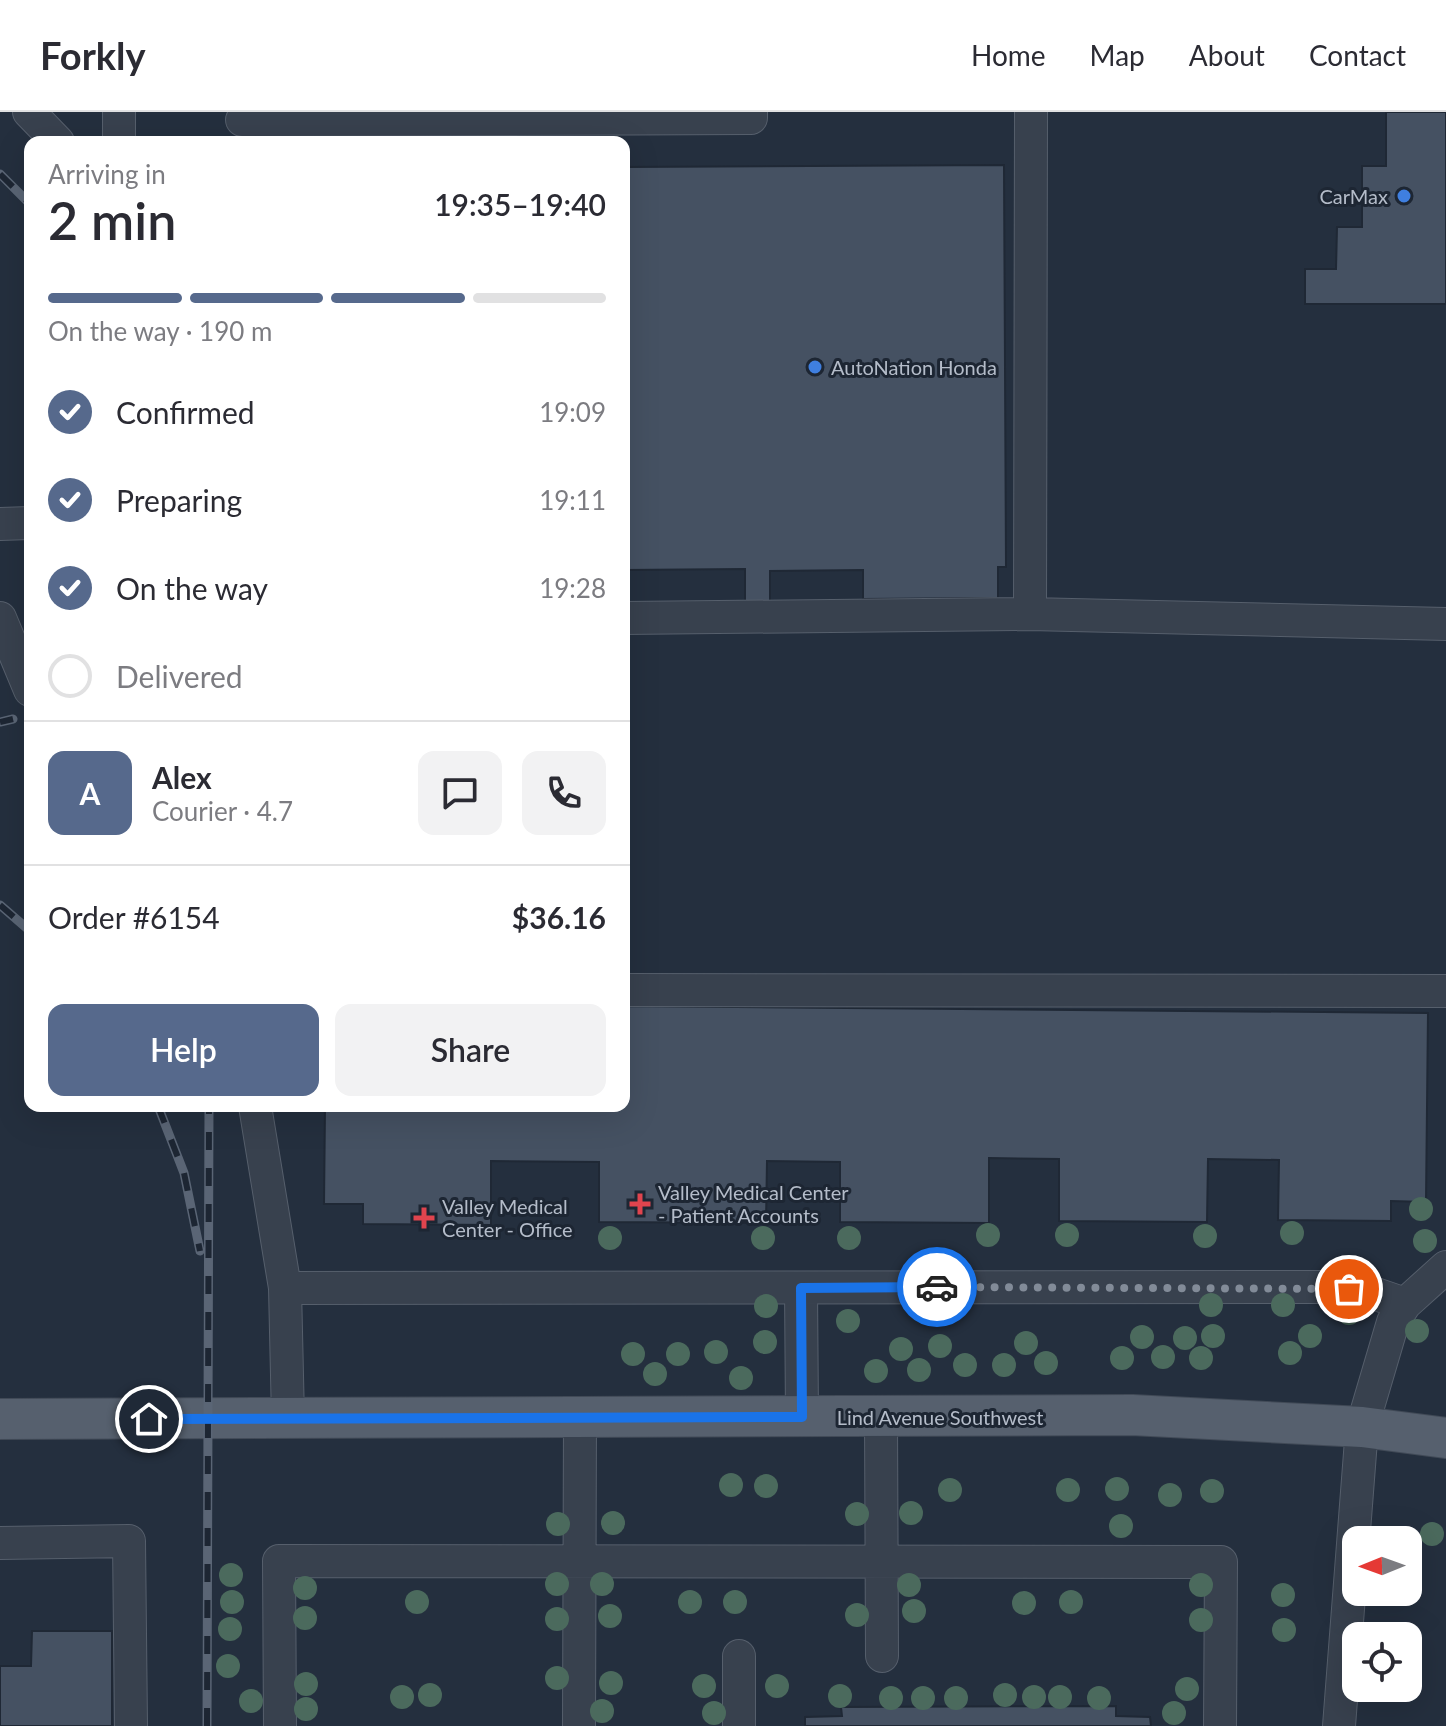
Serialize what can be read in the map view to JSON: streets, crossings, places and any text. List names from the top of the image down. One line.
{"streets":{"main road":["Lind Avenue Southwest"]},"places":{"other":["CarMax","AutoNation Honda"],"health":["Valley Medical Center - Patient Accounts","Valley Medical Center - Office"]},"north":"left","page":{"header":"Forkly","nav":["Home","Map","About","Contact"],"heading":["2 min","Arriving in","19:35–19:40"],"panel":["Alex","Courier · 4.7","Order #6154","$36.16"],"bar":"On the way · 190 m","list":[["Confirmed","19:09"],["Preparing","19:11"],["On the way","19:28"],"Delivered"],"round":"A","buttons":["Help","Share"]}}
